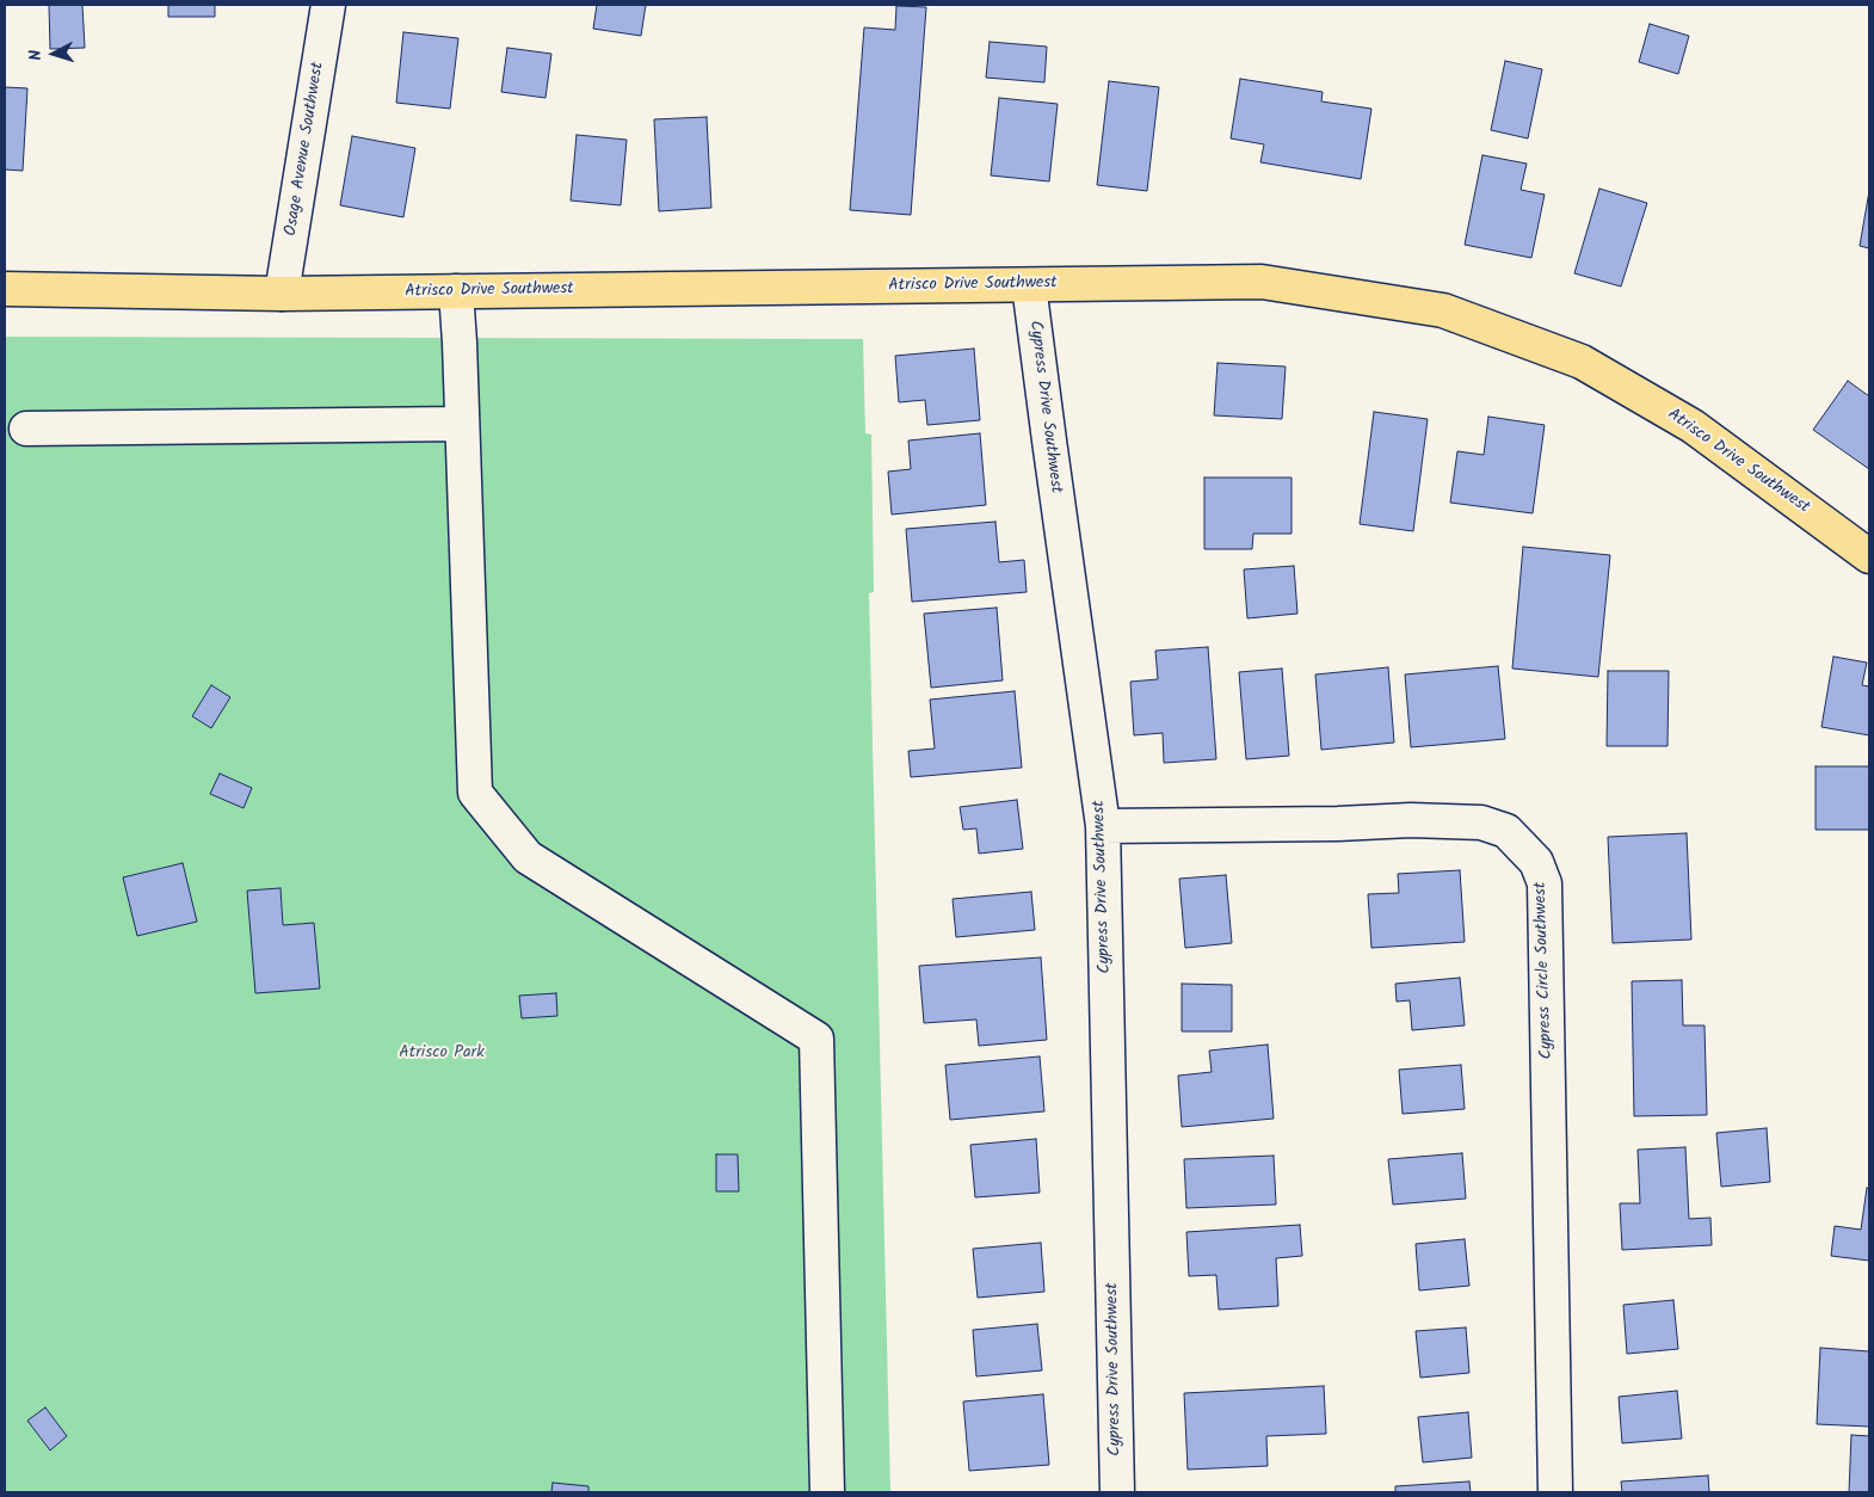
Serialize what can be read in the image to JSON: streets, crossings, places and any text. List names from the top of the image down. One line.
{"streets":{"main road":["Atrisco Drive Southwest"],"street":["Osage Avenue Southwest","Cypress Drive Southwest","Cypress Circle Southwest"]},"crossings":[["Osage Avenue Southwest","Atrisco Drive Southwest"],["Atrisco Drive Southwest","Cypress Drive Southwest"],["Cypress Drive Southwest","Cypress Circle Southwest"]],"parks":["Atrisco Park"],"north":"left"}
